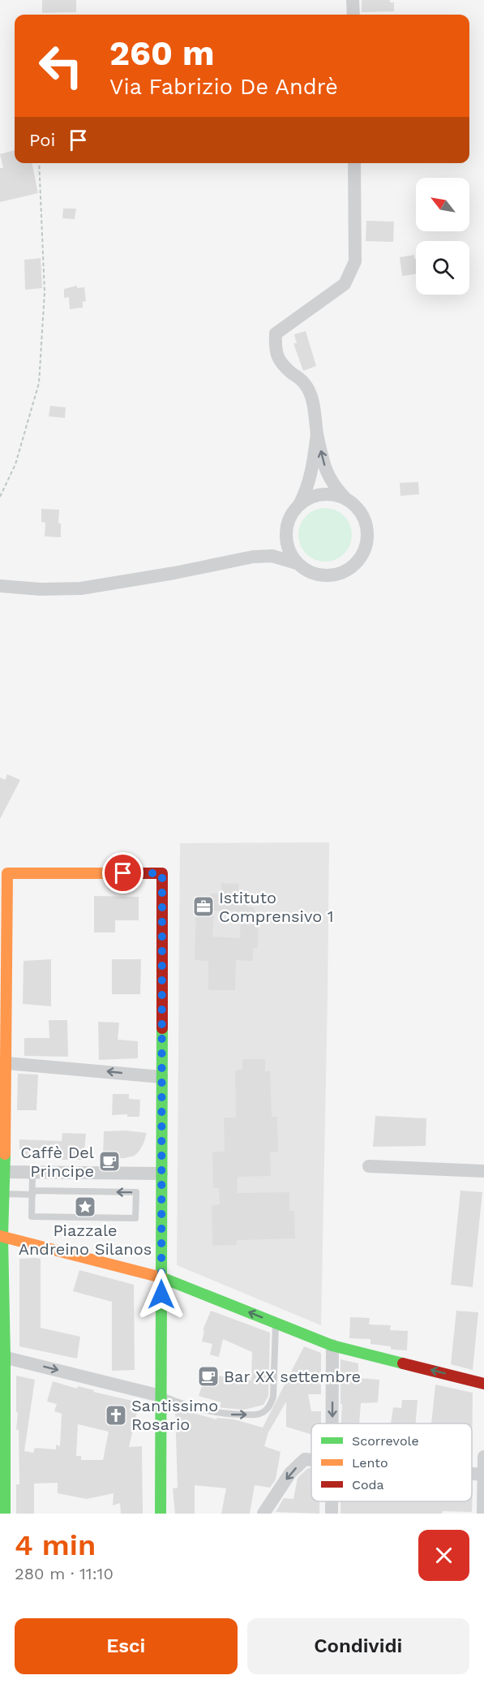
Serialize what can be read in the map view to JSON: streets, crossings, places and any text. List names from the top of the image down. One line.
{"places":{"office":["Istituto Comprensivo 1"],"cafe":["Caffè Del Principe","Bar XX settembre"],"place":["Piazzale Andreino Silanos"],"church":["Santissimo Rosario"]},"legend":["Scorrevole","Lento","Coda"],"north":"top left","page":{"turn":["260 m","Via Fabrizio De Andrè"],"then":"Poi","heading":["4 min","280 m · 11:10"],"buttons":["Esci","Condividi"]}}
